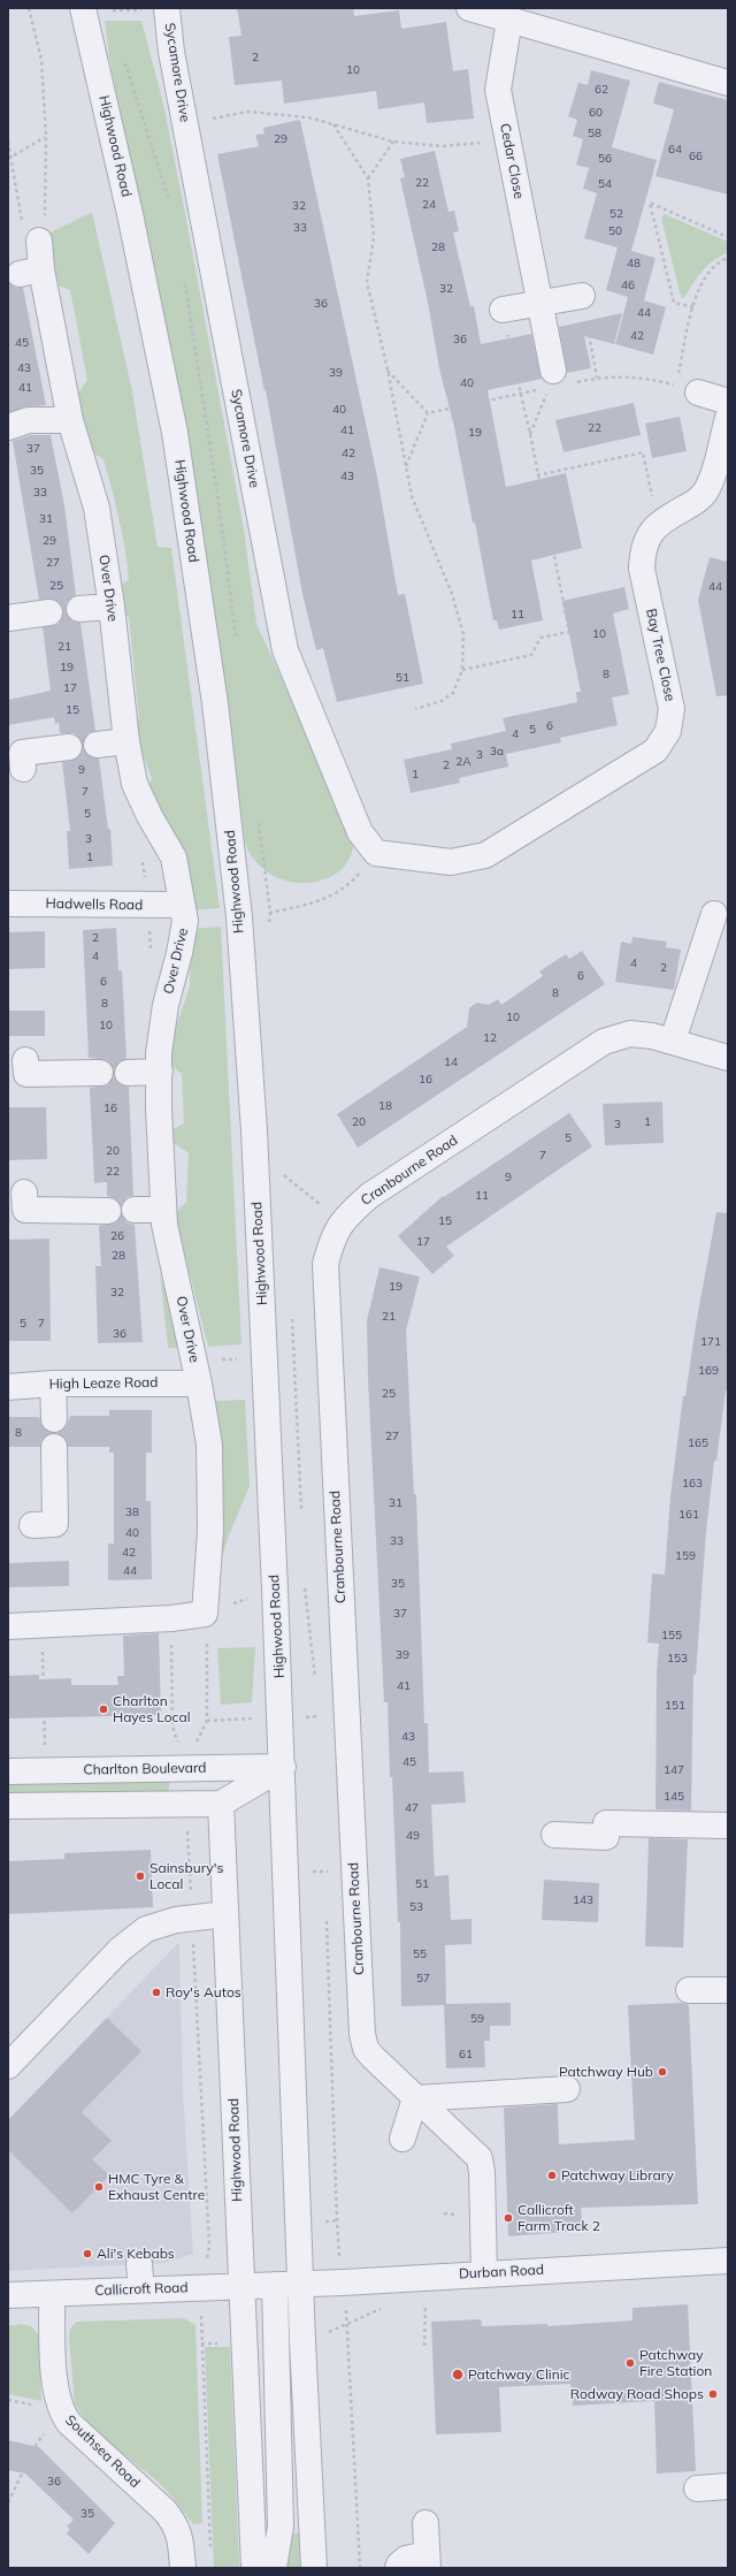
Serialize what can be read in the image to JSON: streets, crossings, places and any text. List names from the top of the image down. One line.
{"streets":{"street":["Sycamore Drive","Highwood Road","Cedar Close","Over Drive","Bay Tree Close","Hadwells Road","Cranbourne Road","High Leaze Road","Charlton Boulevard","Durban Road","Callicroft Road","Southsea Road"]},"crossings":[["Sycamore Drive","Bay Tree Close"],["Highwood Road","Charlton Boulevard"],["Highwood Road","Durban Road"],["Highwood Road","Callicroft Road"],["Over Drive","Hadwells Road"],["Over Drive","High Leaze Road"],["Cranbourne Road","Durban Road"],["Durban Road","Callicroft Road"],["Callicroft Road","Southsea Road"]],"places":["Charlton Hayes Local","Sainsbury's Local","Roy's Autos","Patchway Hub","Patchway Library","HMC Tyre & Exhaust Centre","Callicroft Farm Track 2","Ali's Kebabs","Patchway Fire Station","Patchway Clinic","Rodway Road Shops"],"house_numbers":["2","10","62","60","58","29","64","66","56","22","54","24","32","52","33","50","28","48","46","32","36","44","42","36","45","43","39","40","41","40","22","41","19","37","42","35","43","33","31","29","27","25","44","11","10","21","19","8","51","17","15","6","5","4","3a","3","2A","2","9","1","7","5","3","1","2","4","4","2","6","6","8","8","10","10","12","14","16","18","16","20","1","3","5","20","7","22","9","11","15","26","17","28","19","32","21","5","7","36","171","169","25","8","27","165","163","31","38","161","40","33","42","159","44","35","37","155","39","153","41","151","43","45","147","145","47","49","51","143","53","55","57","59","61","36","35"]}
